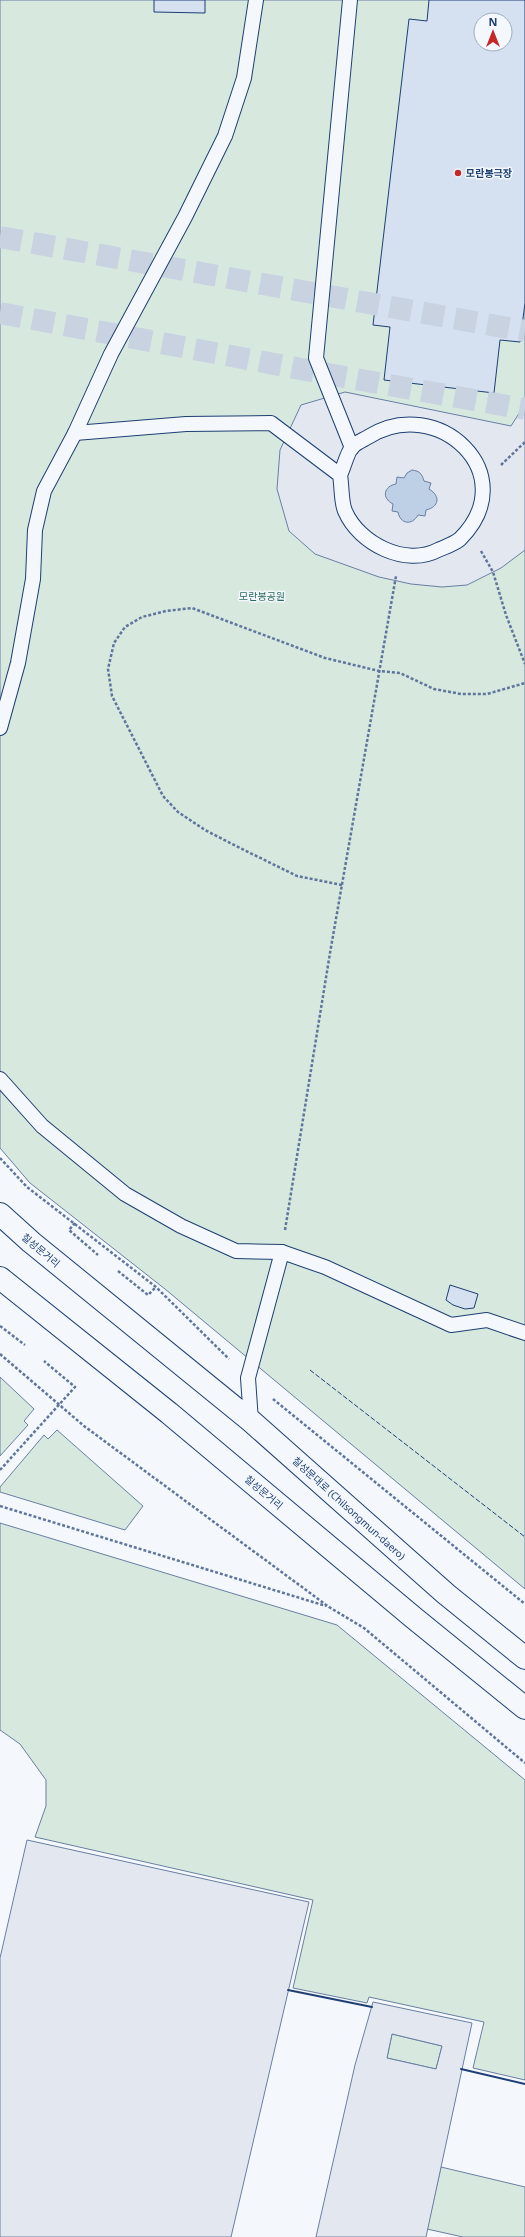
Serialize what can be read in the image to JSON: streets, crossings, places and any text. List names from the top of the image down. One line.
{"streets":{"main road":["칠성문거리","칠성문대로 (Chilsongmun-daero)"]},"crossings":[["칠성문거리","칠성문대로 (Chilsongmun-daero)"]],"parks":["모란봉공원"],"places":["모란봉극장"],"north":"top"}
